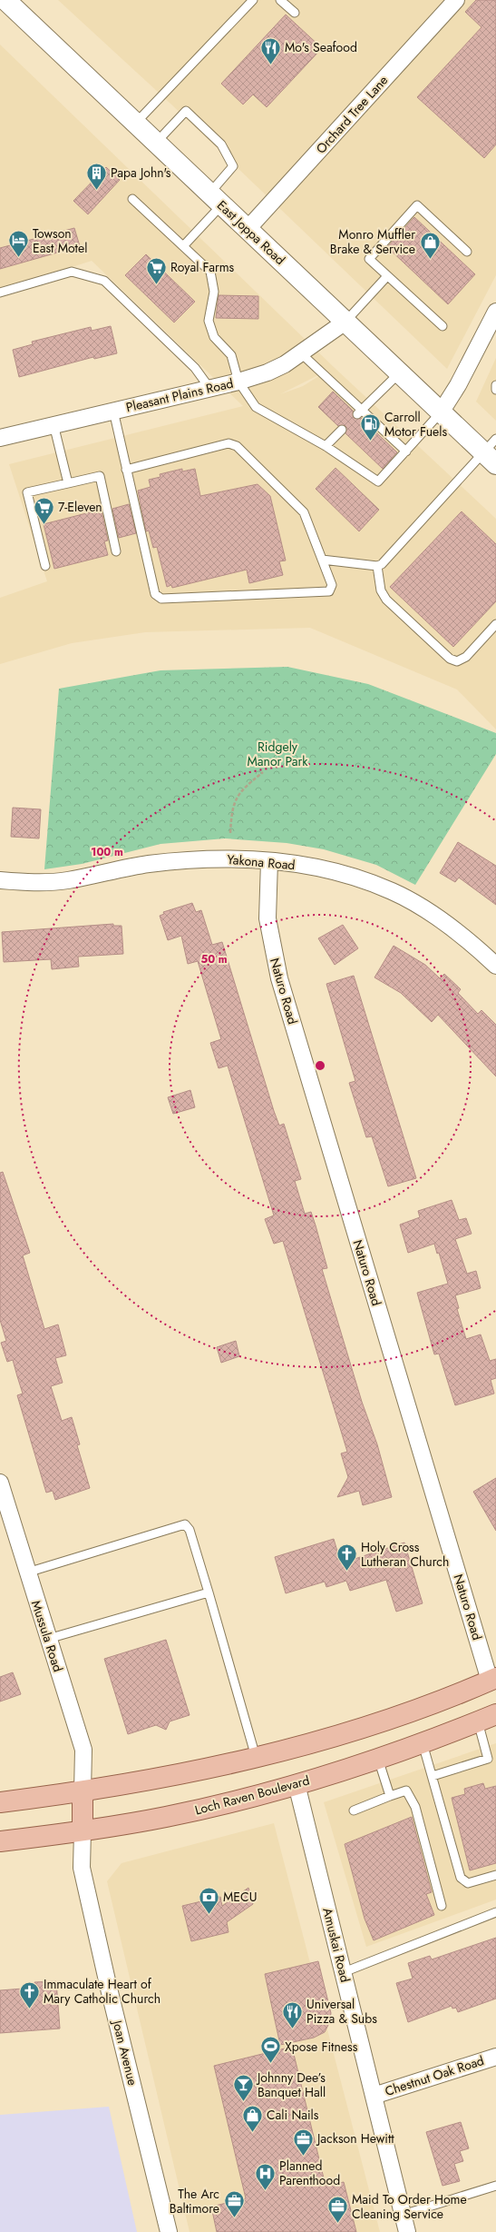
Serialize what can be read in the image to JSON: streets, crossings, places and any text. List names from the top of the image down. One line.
{"streets":{"main road":["East Joppa Road","Loch Raven Boulevard"],"street":["Orchard Tree Lane","Pleasant Plains Road","Yakona Road","Naturo Road","Mussula Road","Amuskai Road","Joan Avenue","Chestnut Oak Road"]},"crossings":[["Orchard Tree Lane","East Joppa Road"],["East Joppa Road","Pleasant Plains Road"],["Yakona Road","Naturo Road"],["Loch Raven Boulevard","Amuskai Road"],["Loch Raven Boulevard","Joan Avenue"],["Amuskai Road","Chestnut Oak Road"]],"parks":["Ridgely Manor Park"],"places":{"restaurant":["Mo's Seafood","Universal Pizza & Subs"],"building":["Papa John's"],"hotel":["Towson East Motel"],"shop":["Monro Muffler Brake & Service","Cali Nails"],"supermarket":["Royal Farms","7-Eleven"],"fuel station":["Carroll Motor Fuels"],"church":["Holy Cross Lutheran Church","Immaculate Heart of Mary Catholic Church"],"bank":["MECU"],"sports":["Xpose Fitness"],"bar":["Johnny Dee’s Banquet Hall"],"office":["Jackson Hewitt","The Arc Baltimore","Maid To Order Home Cleaning Service"],"hospital":["Planned Parenthood"]},"rings":["100 m","50 m"]}
